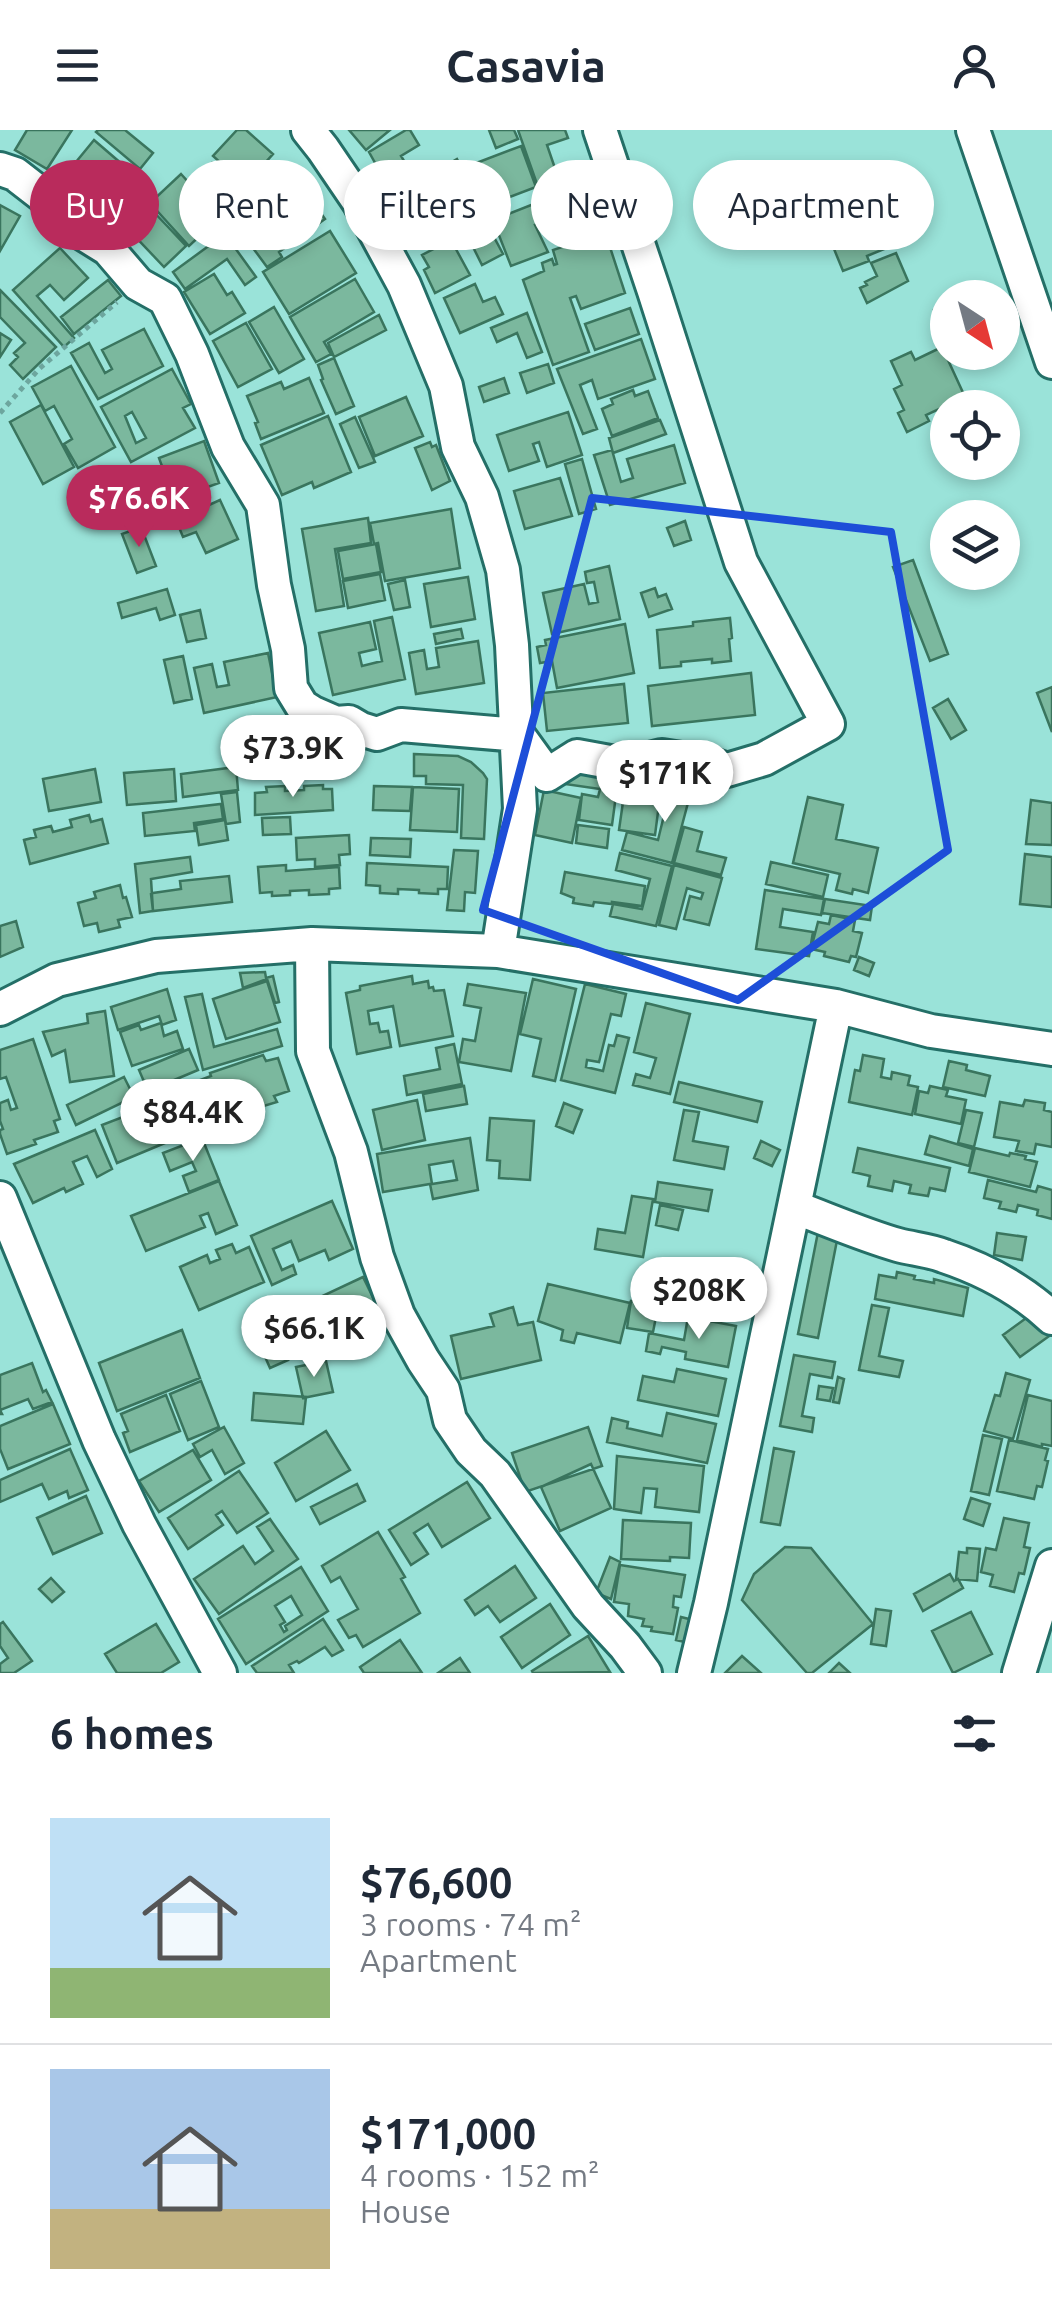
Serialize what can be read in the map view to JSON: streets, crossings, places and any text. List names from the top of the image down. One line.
{"north":"bottom right","page":{"header":"Casavia","chip":["Buy","Rent","Filters","New","Apartment"],"price":["$76.6K","$73.9K","$171K","$84.4K","$208K","$66.1K"],"heading":"6 homes","list":[{"name":"$76,600","note":"3 rooms · 74 m² · Apartment"},{"name":"$171,000","note":"4 rooms · 152 m² · House"}]}}
